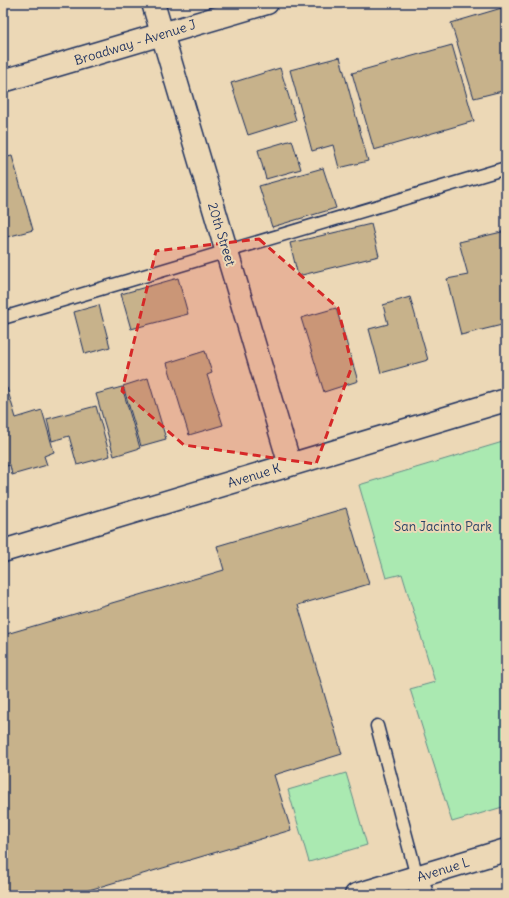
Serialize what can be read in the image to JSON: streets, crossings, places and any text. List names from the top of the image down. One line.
{"streets":{"street":["Broadway - Avenue J","20th Street","Avenue K","Avenue L"]},"crossings":[["Broadway - Avenue J","20th Street"],["20th Street","Avenue K"]],"parks":["San Jacinto Park"]}
